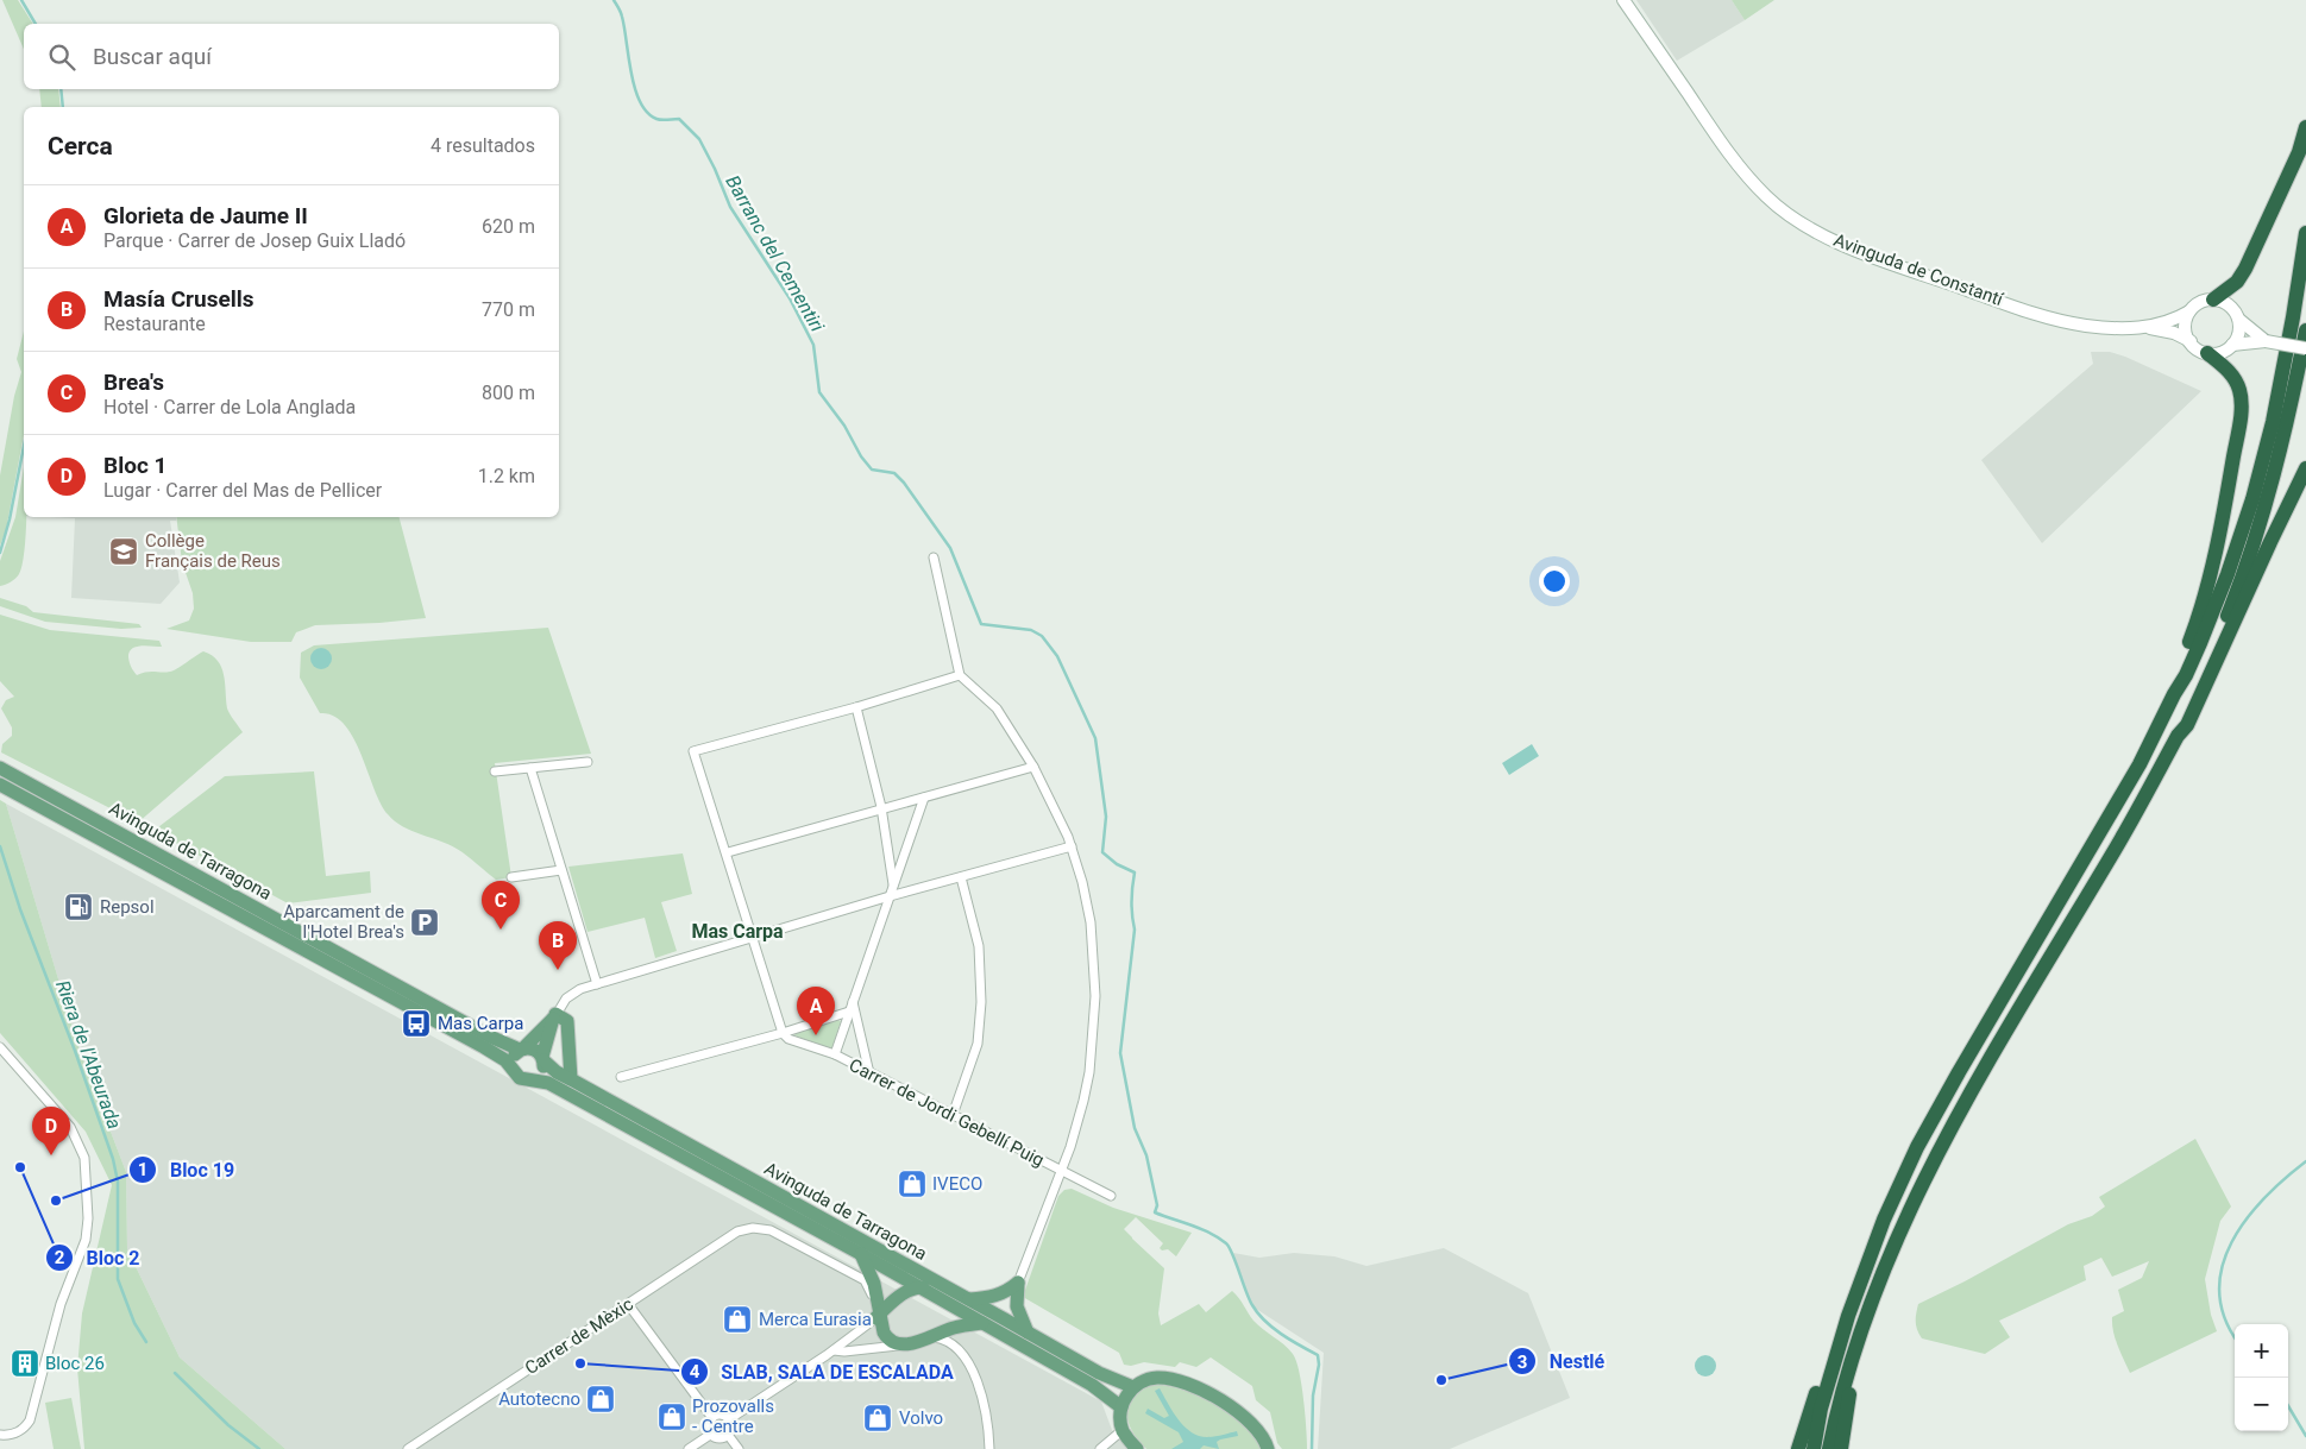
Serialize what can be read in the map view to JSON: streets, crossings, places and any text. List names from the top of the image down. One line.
{"streets":{"main road":["Avinguda de Constantí","Avinguda de Tarragona"],"street":["Carrer de Jordi Gebellí Puig","Carrer de Mèxic"]},"districts":["Mas Carpa"],"water":["Barranc del Cementiri","Riera de l'Abeurada"],"places":{"school or university":["Collège Français de Reus"],"fuel station":["Repsol"],"parking":["Aparcament de l'Hotel Brea's"],"bus stop":["Mas Carpa"],"other":["Bloc 2","Bloc 19","SLAB, SALA DE ESCALADA","Nestlé"],"shop":["IVECO","Merca Eurasia","Autotecno","Prozovalls - Centre","Volvo"],"building":["Bloc 26"]},"page":{"search":"Buscar aquí","heading":["Cerca","4 resultados"],"list":[{"mark":"A","name":"Glorieta de Jaume II","note":"Parque · Carrer de Josep Guix Lladó","value":"620 m"},{"mark":"B","name":"Masía Crusells","note":"Restaurante","value":"770 m"},{"mark":"C","name":"Brea's","note":"Hotel · Carrer de Lola Anglada","value":"800 m"},{"mark":"D","name":"Bloc 1","note":"Lugar · Carrer del Mas de Pellicer","value":"1.2 km"}],"pins":["C","B","A","D"],"map_buttons":["+","−"]}}
